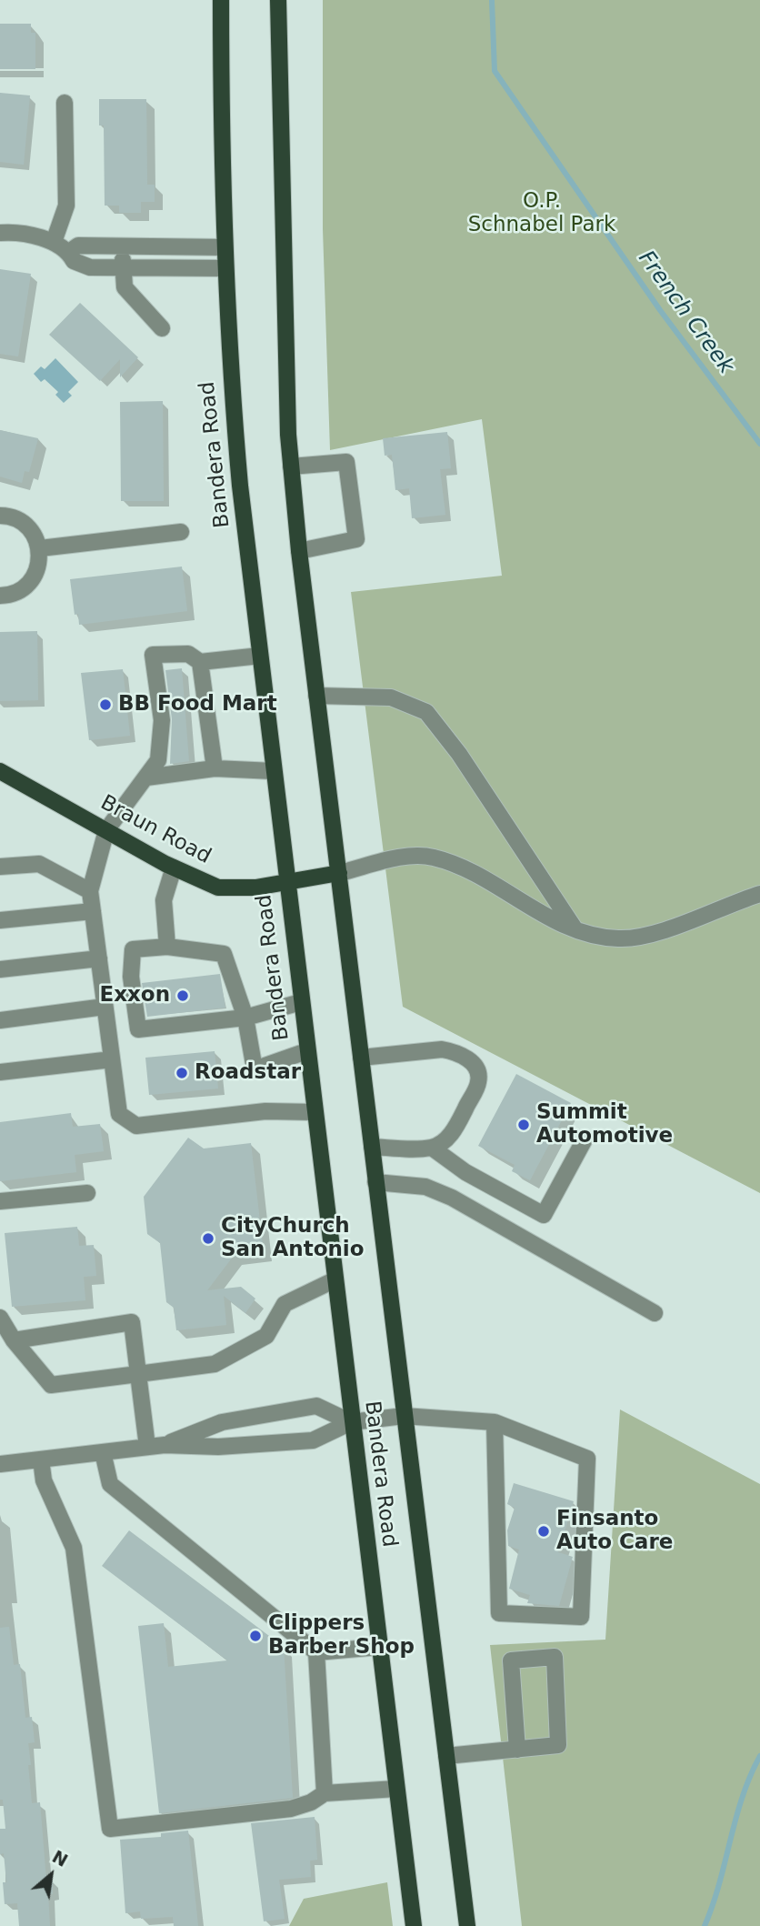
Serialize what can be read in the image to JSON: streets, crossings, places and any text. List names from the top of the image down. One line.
{"streets":{"main road":["Bandera Road","Braun Road"]},"crossings":[["Bandera Road","Braun Road"]],"water":["French Creek"],"parks":["O.P. Schnabel Park"],"places":["BB Food Mart","Exxon","Roadstar","Summit Automotive","CityChurch San Antonio","Finsanto Auto Care","Clippers Barber Shop"],"north":"top right"}
